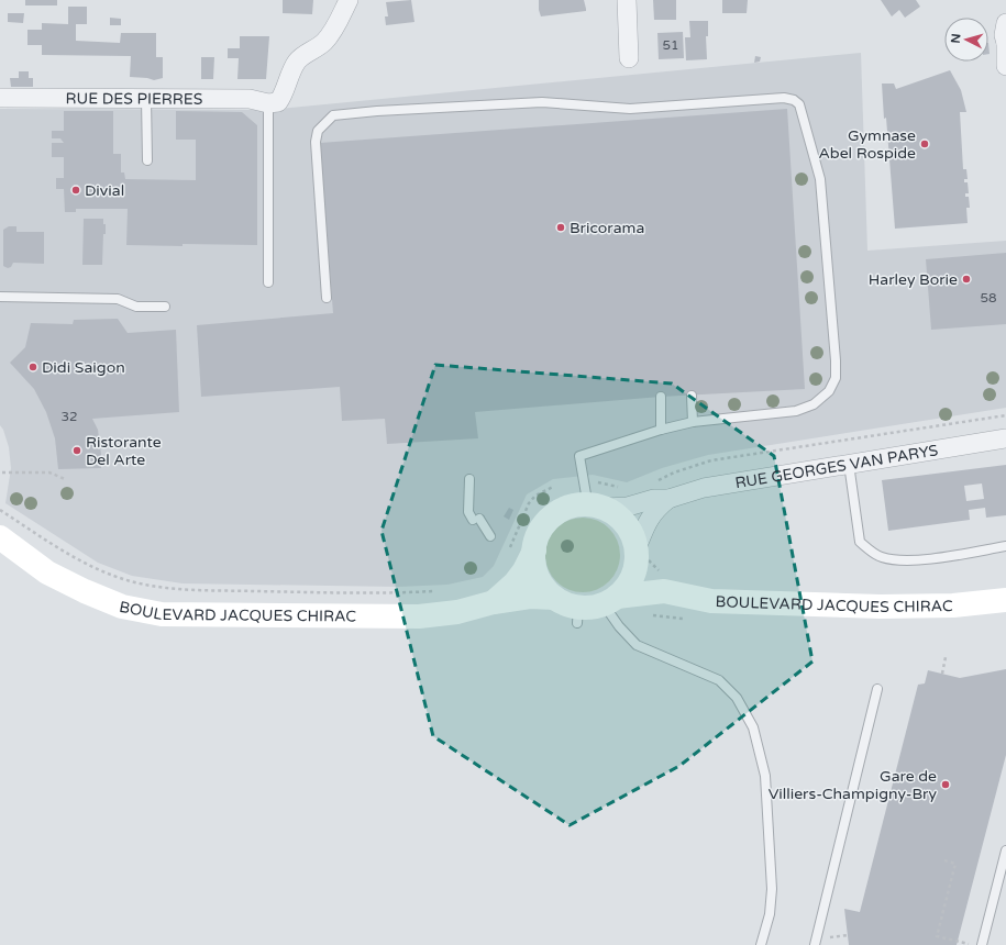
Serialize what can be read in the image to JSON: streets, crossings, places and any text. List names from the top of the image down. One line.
{"streets":{"main road":["BOULEVARD JACQUES CHIRAC"],"street":["RUE DES PIERRES","RUE GEORGES VAN PARYS"]},"crossings":[["RUE GEORGES VAN PARYS","BOULEVARD JACQUES CHIRAC"]],"places":["Gymnase Abel Rospide","Divial","Bricorama","Harley Borie","Didi Saigon","Ristorante Del Arte","Gare de Villiers-Champigny-Bry"],"house_numbers":["51","58","32"],"north":"left"}
